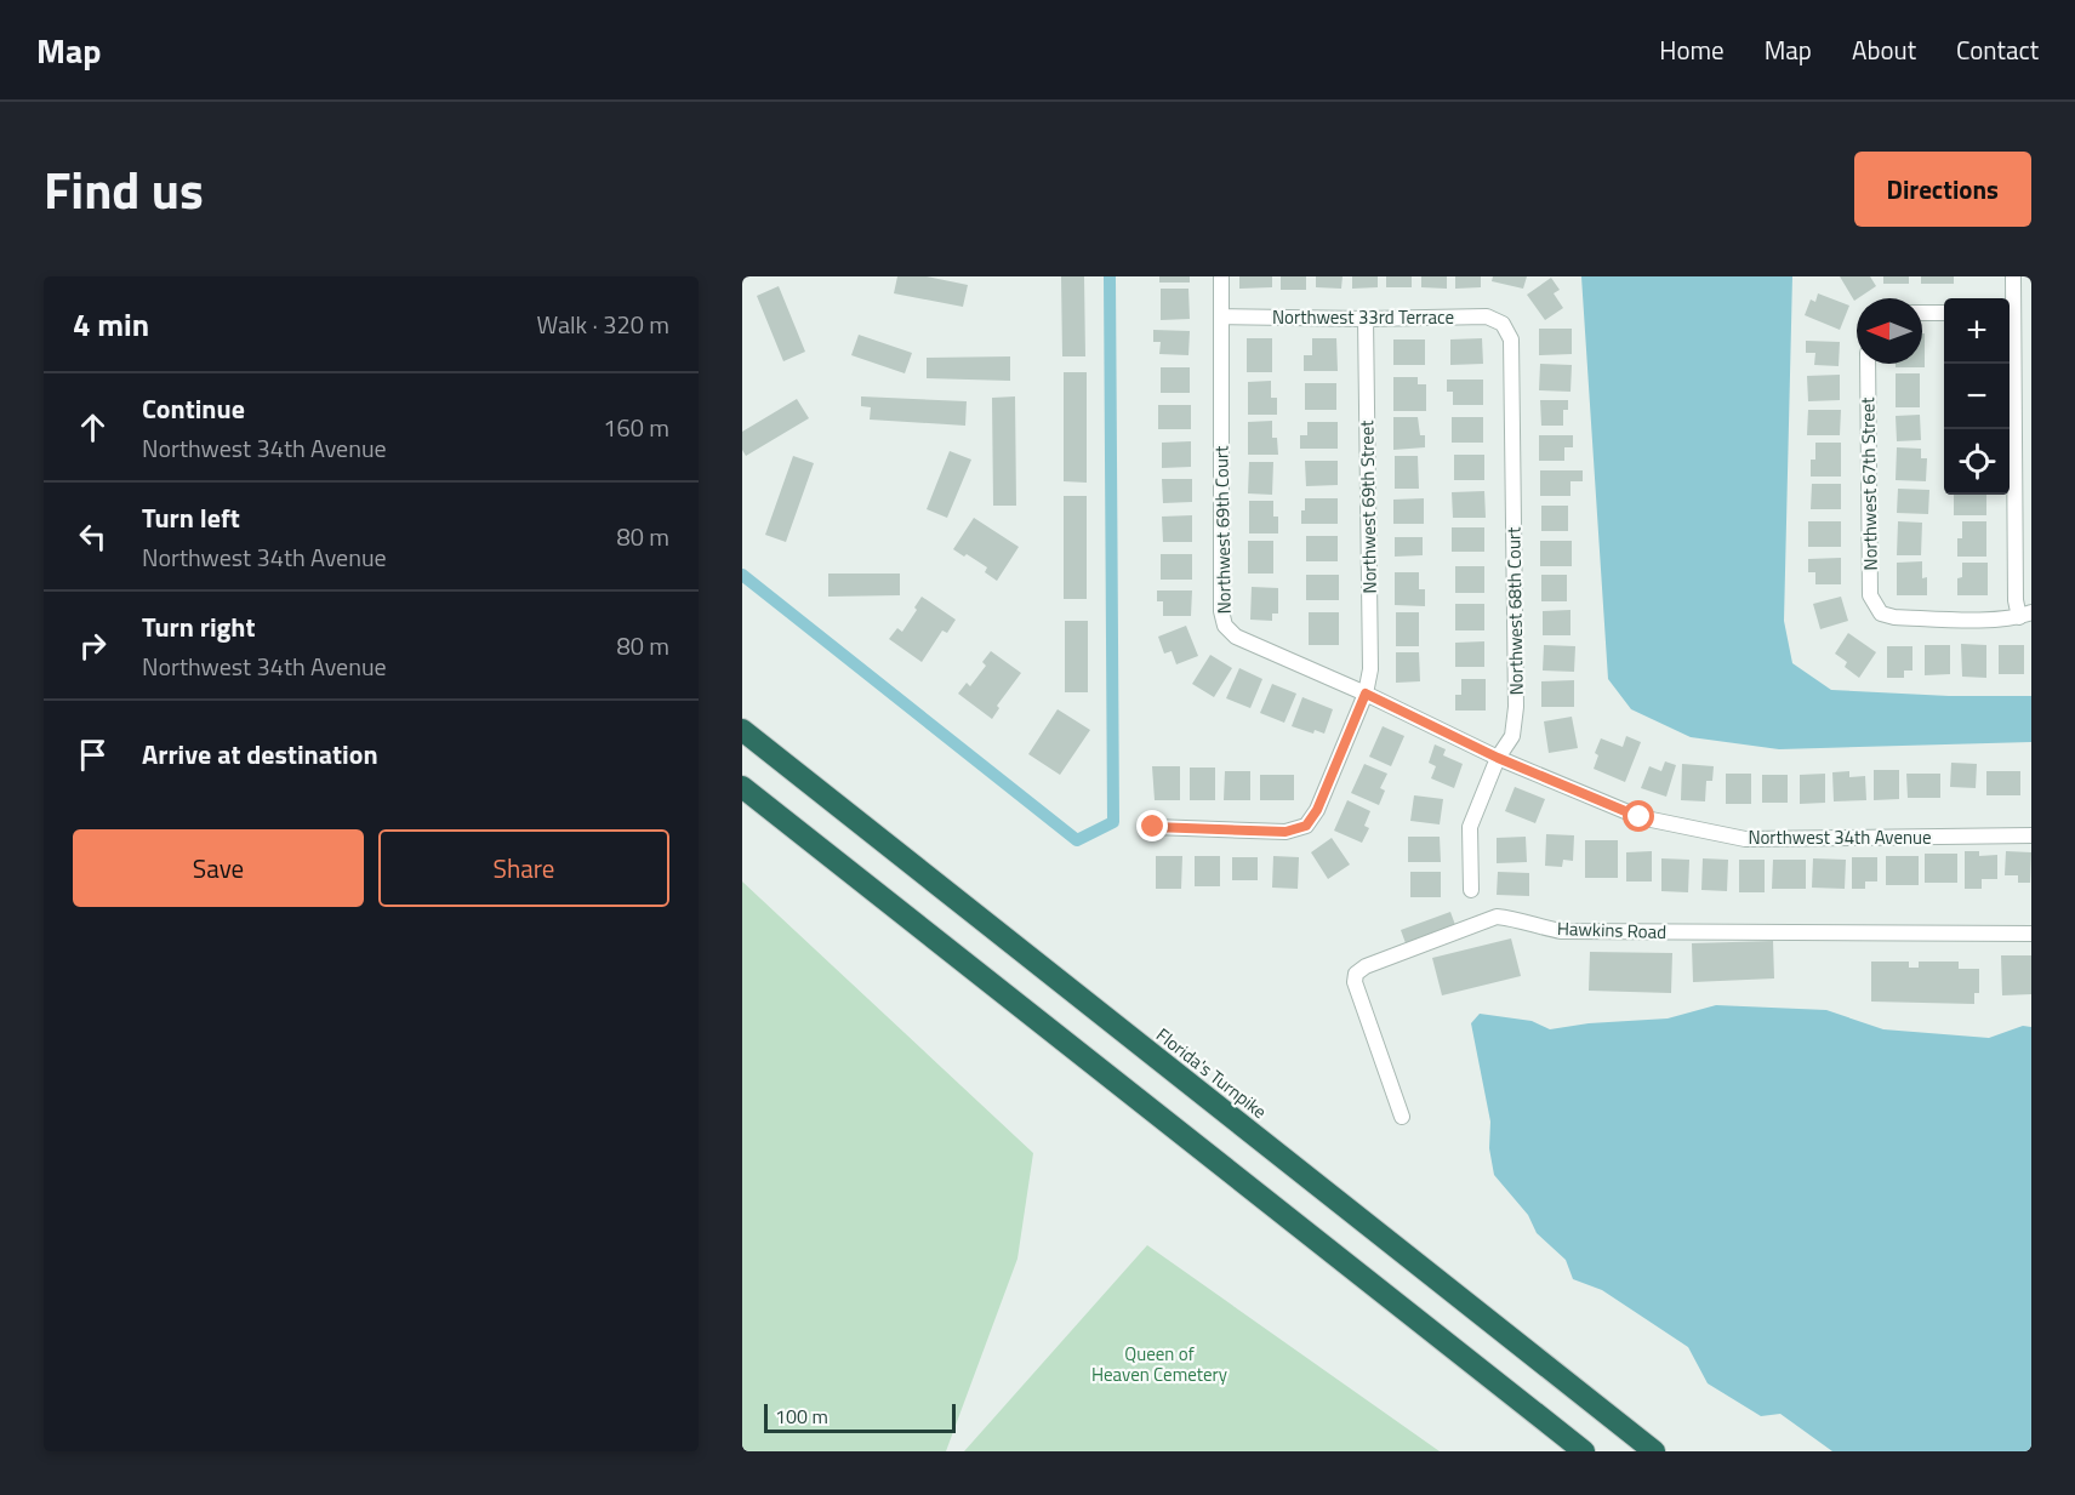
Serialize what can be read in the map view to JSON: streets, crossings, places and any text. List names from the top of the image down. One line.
{"streets":{"highway":["Florida's Turnpike"],"street":["Northwest 33rd Terrace","Northwest 67th Street","Northwest 69th Street","Northwest 69th Court","Northwest 68th Court","Northwest 34th Avenue","Hawkins Road"]},"crossings":[["Northwest 33rd Terrace","Northwest 69th Street"],["Northwest 33rd Terrace","Northwest 69th Court"],["Northwest 33rd Terrace","Northwest 68th Court"],["Northwest 69th Street","Northwest 69th Court"],["Northwest 69th Street","Northwest 34th Avenue"],["Northwest 69th Court","Northwest 34th Avenue"],["Northwest 68th Court","Northwest 34th Avenue"]],"parks":["Queen of Heaven Cemetery"],"scale_bar":"100 m","north":"left","page":{"header":"Map","nav":["Home","Map","About","Contact"],"title":"Find us","buttons":["Directions",["Save","Share"]],"heading":["4 min","Walk · 320 m"],"map_buttons":["+","−"],"list":[["Continue","Northwest 34th Avenue","160 m"],["Turn left","Northwest 34th Avenue","80 m"],["Turn right","Northwest 34th Avenue","80 m"],"Arrive at destination"],"scale":"100 m"}}
